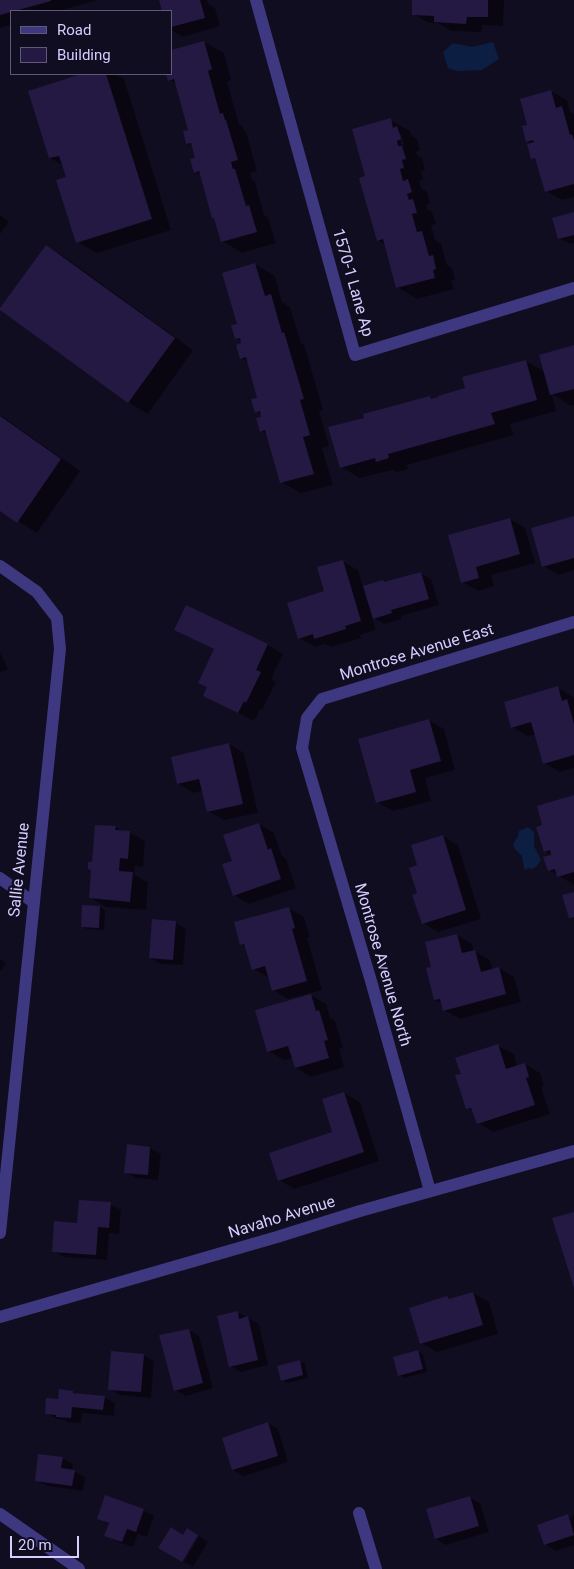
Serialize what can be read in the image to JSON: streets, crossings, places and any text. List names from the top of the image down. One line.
{"streets":{"street":["1570-1 Lane Ap","Montrose Avenue East","Sallie Avenue","Montrose Avenue North","Navaho Avenue"]},"crossings":[["Montrose Avenue East","Montrose Avenue North"],["Montrose Avenue North","Navaho Avenue"]],"legend":["Road","Building"],"scale_bar":"20 m"}
